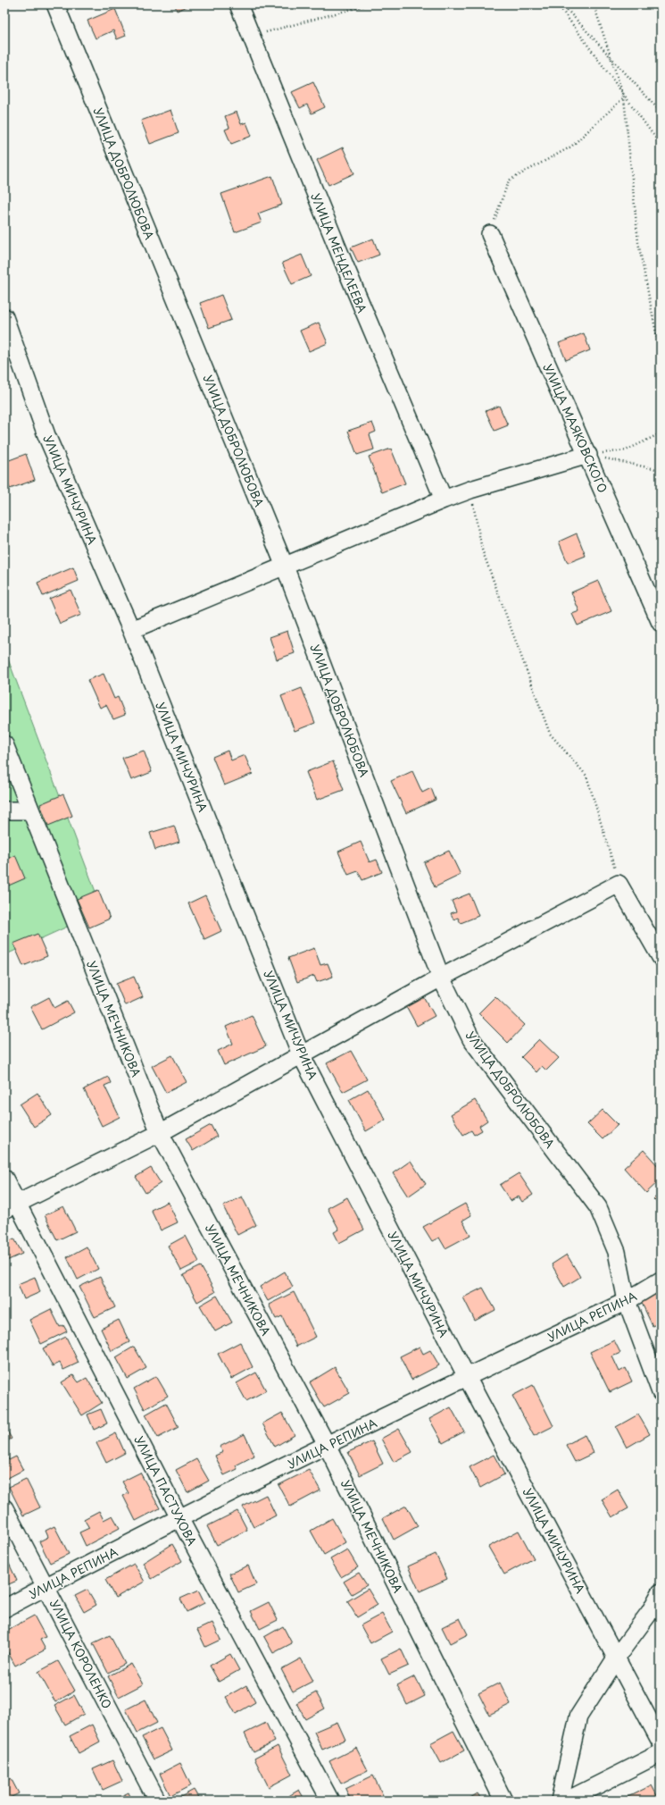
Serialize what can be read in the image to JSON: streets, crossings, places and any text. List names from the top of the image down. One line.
{"streets":{"street":["УЛИЦА ДОБРОЛЮБОВА","УЛИЦА МЕНДЕЛЕЕВА","УЛИЦА МАЯКОВСКОГО","УЛИЦА МИЧУРИНА","УЛИЦА МЕЧНИКОВА","УЛИЦА РЕПИНА","УЛИЦА ПАСТУХОВА","УЛИЦА КОРОЛЕНКО"]},"crossings":[["УЛИЦА ДОБРОЛЮБОВА","УЛИЦА РЕПИНА"],["УЛИЦА МИЧУРИНА","УЛИЦА РЕПИНА"],["УЛИЦА МЕЧНИКОВА","УЛИЦА РЕПИНА"],["УЛИЦА РЕПИНА","УЛИЦА ПАСТУХОВА"],["УЛИЦА РЕПИНА","УЛИЦА КОРОЛЕНКО"]]}
